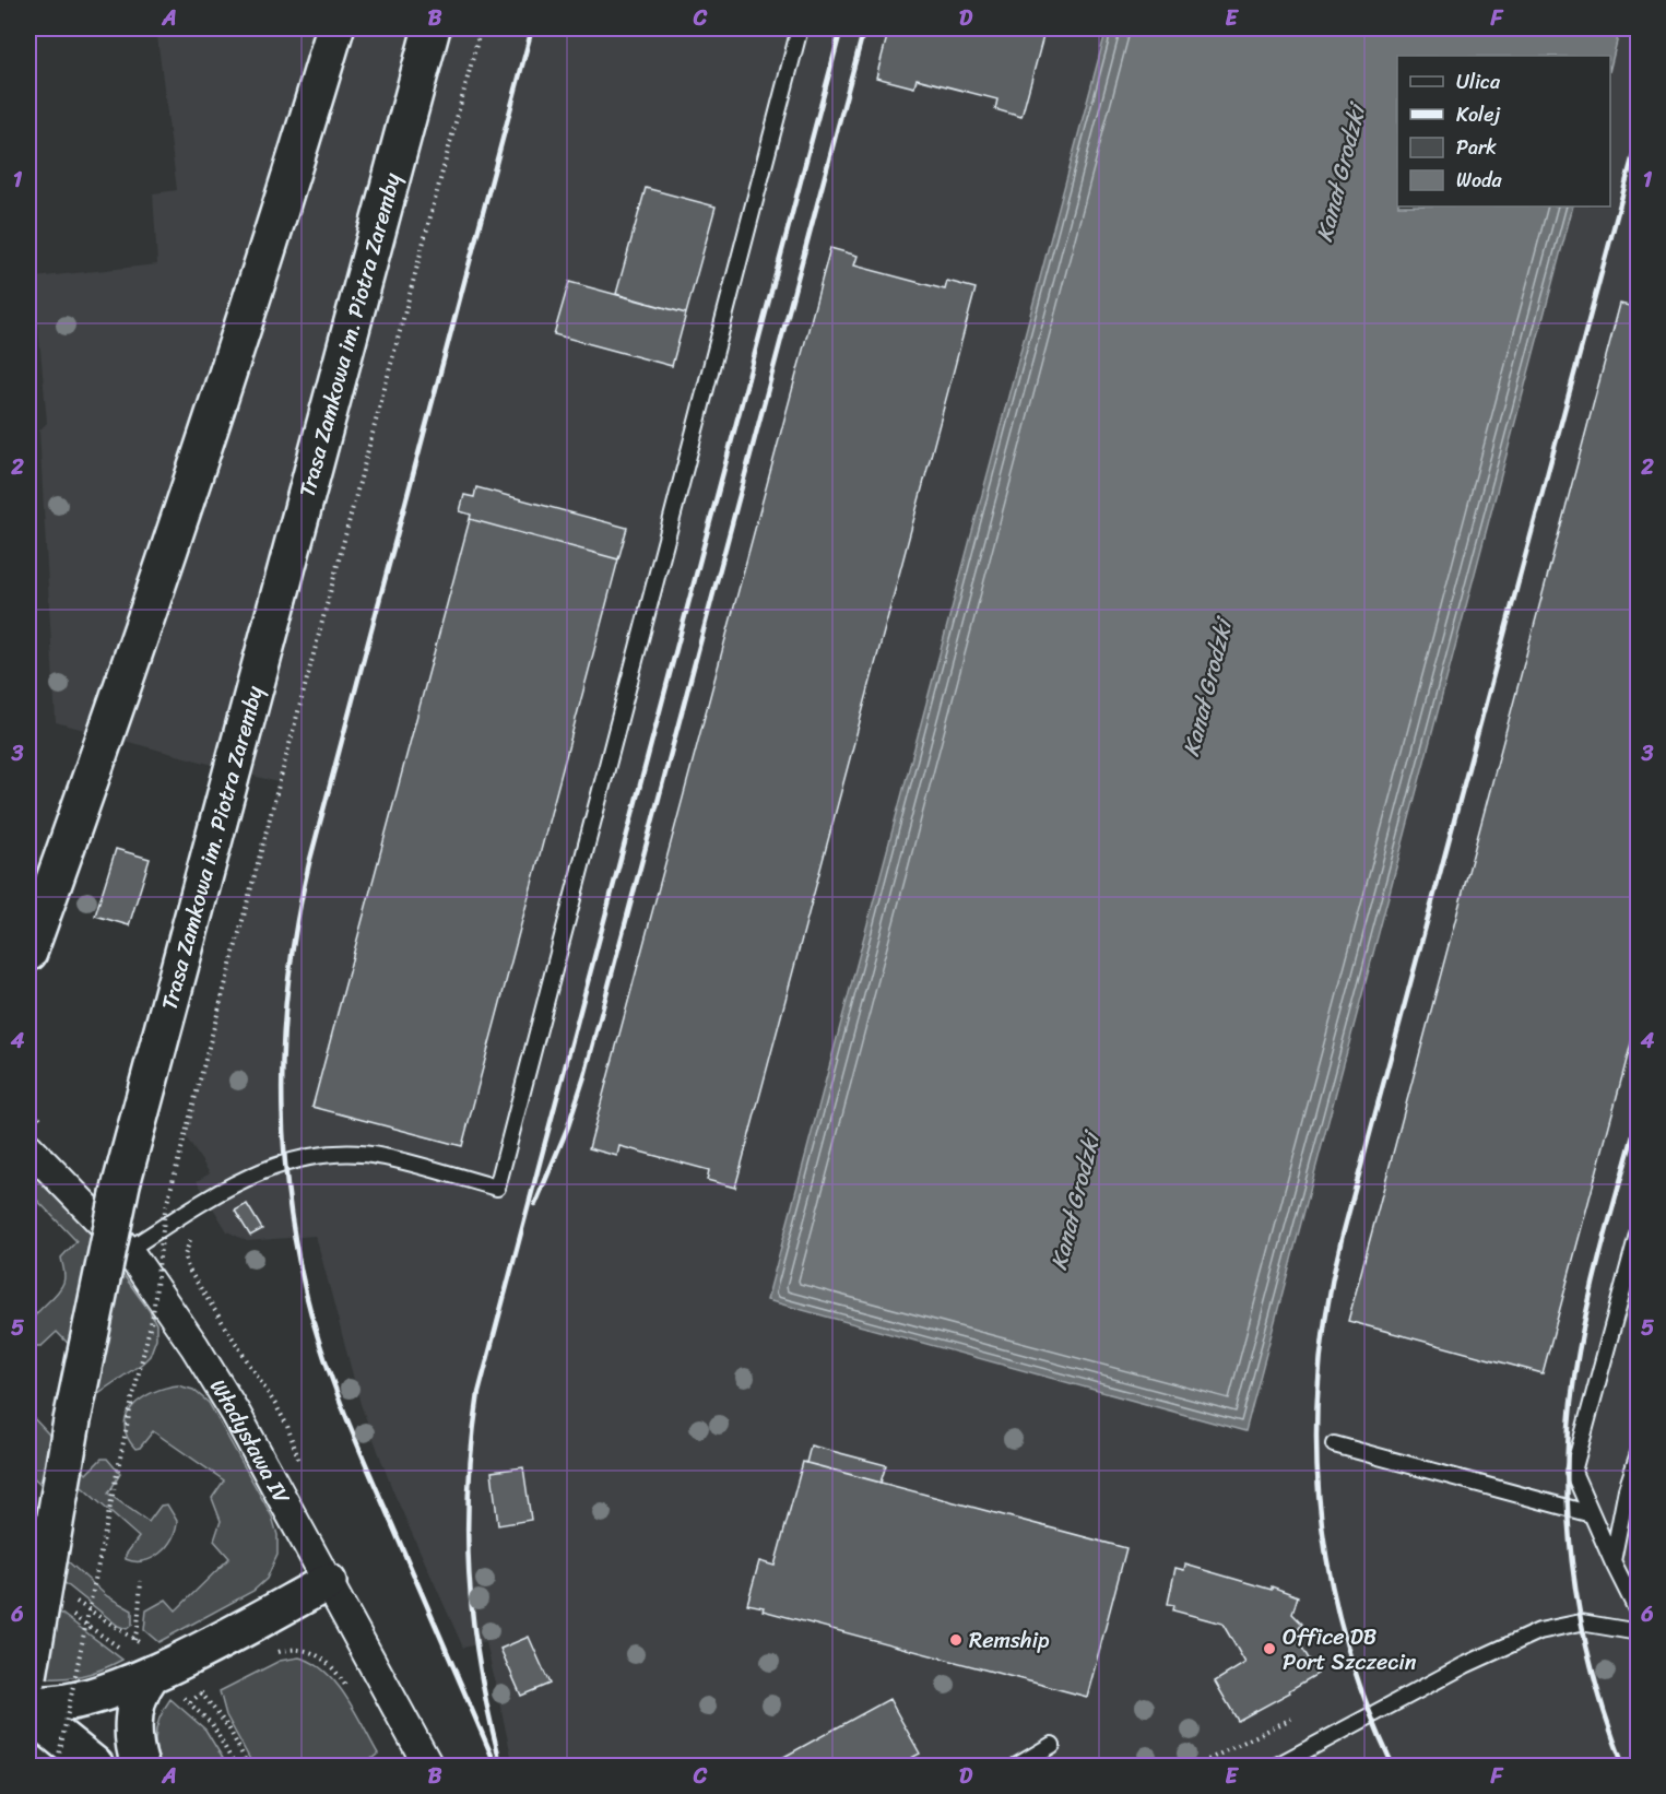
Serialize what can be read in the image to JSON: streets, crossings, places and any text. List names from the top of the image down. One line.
{"streets":{"main road":["Trasa Zamkowa im. Piotra Zaremby"],"street":["Władysława IV"]},"water":["Kanał Grodzki"],"places":["Remship","Office DB Port Szczecin"],"legend":["Ulica","Kolej","Park","Woda"],"grid":{"columns":["A","B","C","D","E","F"],"rows":["1","2","3","4","5","6"]}}
